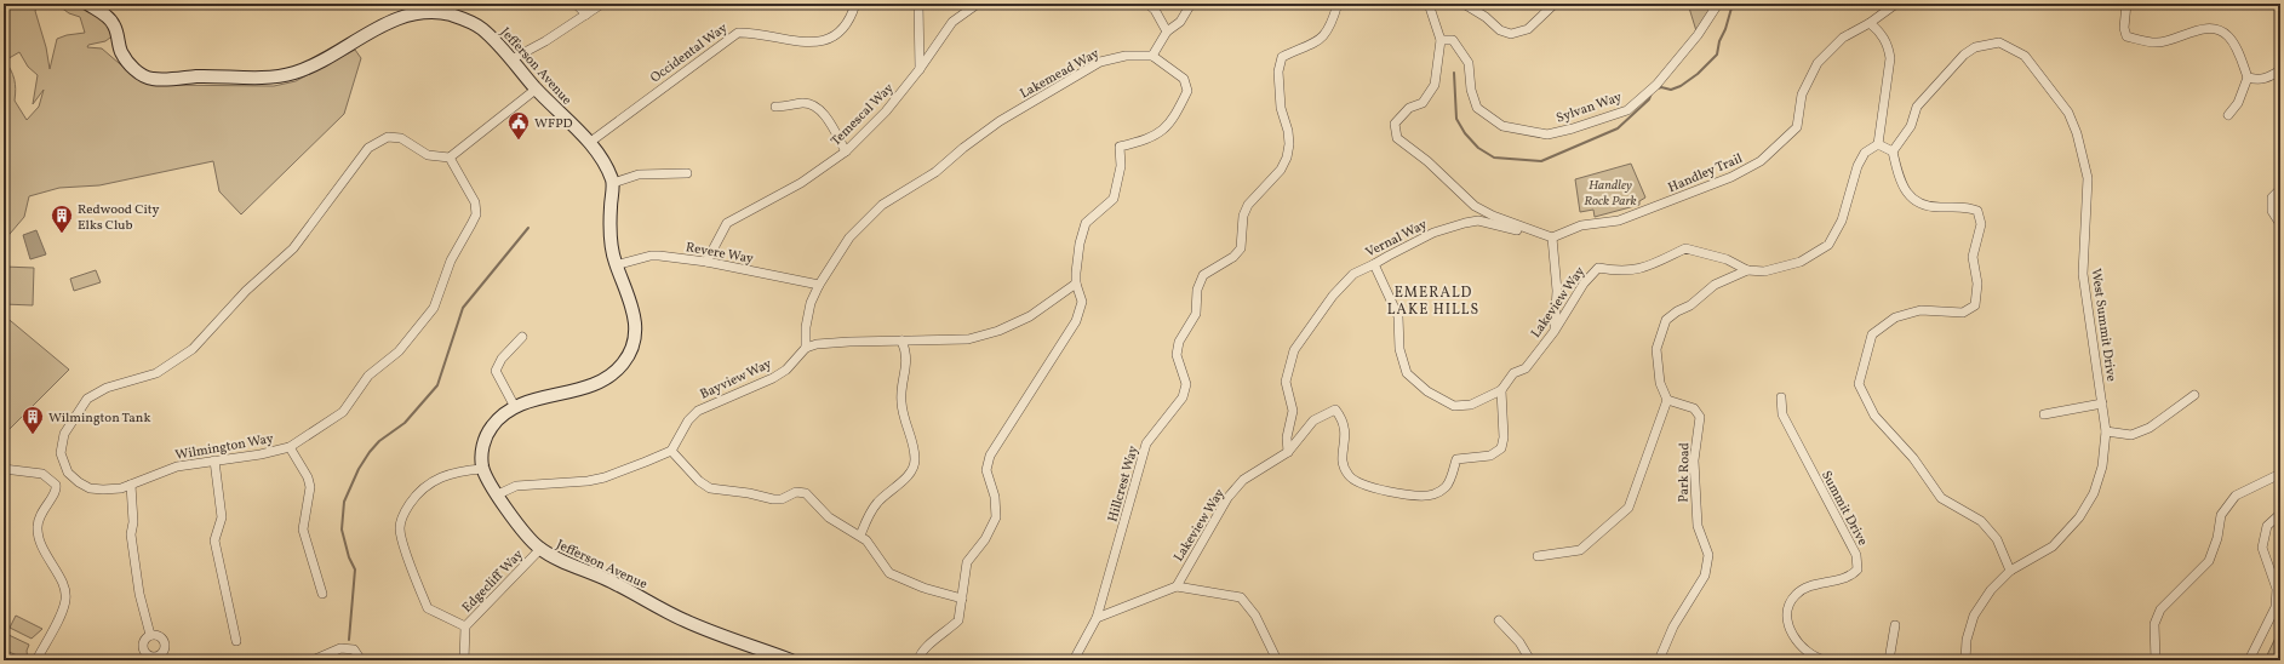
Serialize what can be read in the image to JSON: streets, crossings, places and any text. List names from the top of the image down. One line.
{"streets":{"street":["Occidental Way","Jefferson Avenue","Lakemead Way","Sylvan Way","Temescal Way","Handley Trail","Vernal Way","Revere Way","Lakeview Way","West Summit Drive","Bayview Way","Wilmington Way","Park Road","Hillcrest Way","Summit Drive","Edgecliff Way"]},"crossings":[["Occidental Way","Jefferson Avenue"],["Jefferson Avenue","Edgecliff Way"],["Lakemead Way","Revere Way"],["Lakemead Way","Bayview Way"],["Temescal Way","Revere Way"],["Handley Trail","Vernal Way"],["Vernal Way","Lakeview Way"]],"districts":["EMERALD LAKE HILLS"],"parks":["Handley Rock Park"],"places":{"public building":["WFPD"],"building":["Redwood City Elks Club","Wilmington Tank"]}}
